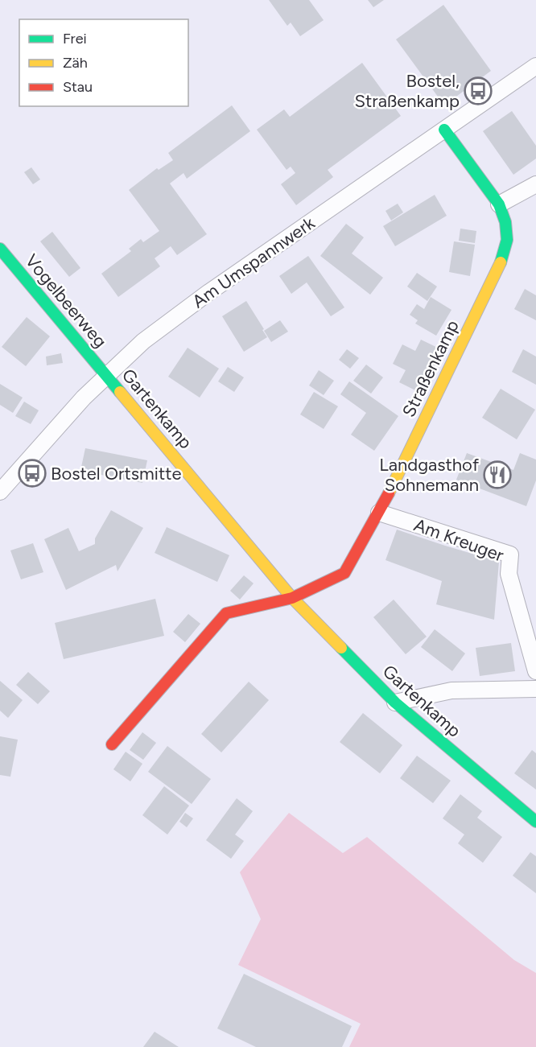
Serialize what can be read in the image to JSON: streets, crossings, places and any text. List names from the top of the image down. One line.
{"streets":{"street":["Am Umspannwerk","Vogelbeerweg","Straßenkamp","Gartenkamp","Am Kreuger"]},"crossings":[["Am Umspannwerk","Vogelbeerweg"],["Am Umspannwerk","Straßenkamp"],["Am Umspannwerk","Gartenkamp"],["Vogelbeerweg","Gartenkamp"],["Straßenkamp","Gartenkamp"],["Straßenkamp","Am Kreuger"]],"places":{"bus stop":["Bostel, Straßenkamp","Bostel Ortsmitte"],"restaurant":["Landgasthof Sohnemann"]},"legend":["Frei","Zäh","Stau"]}
